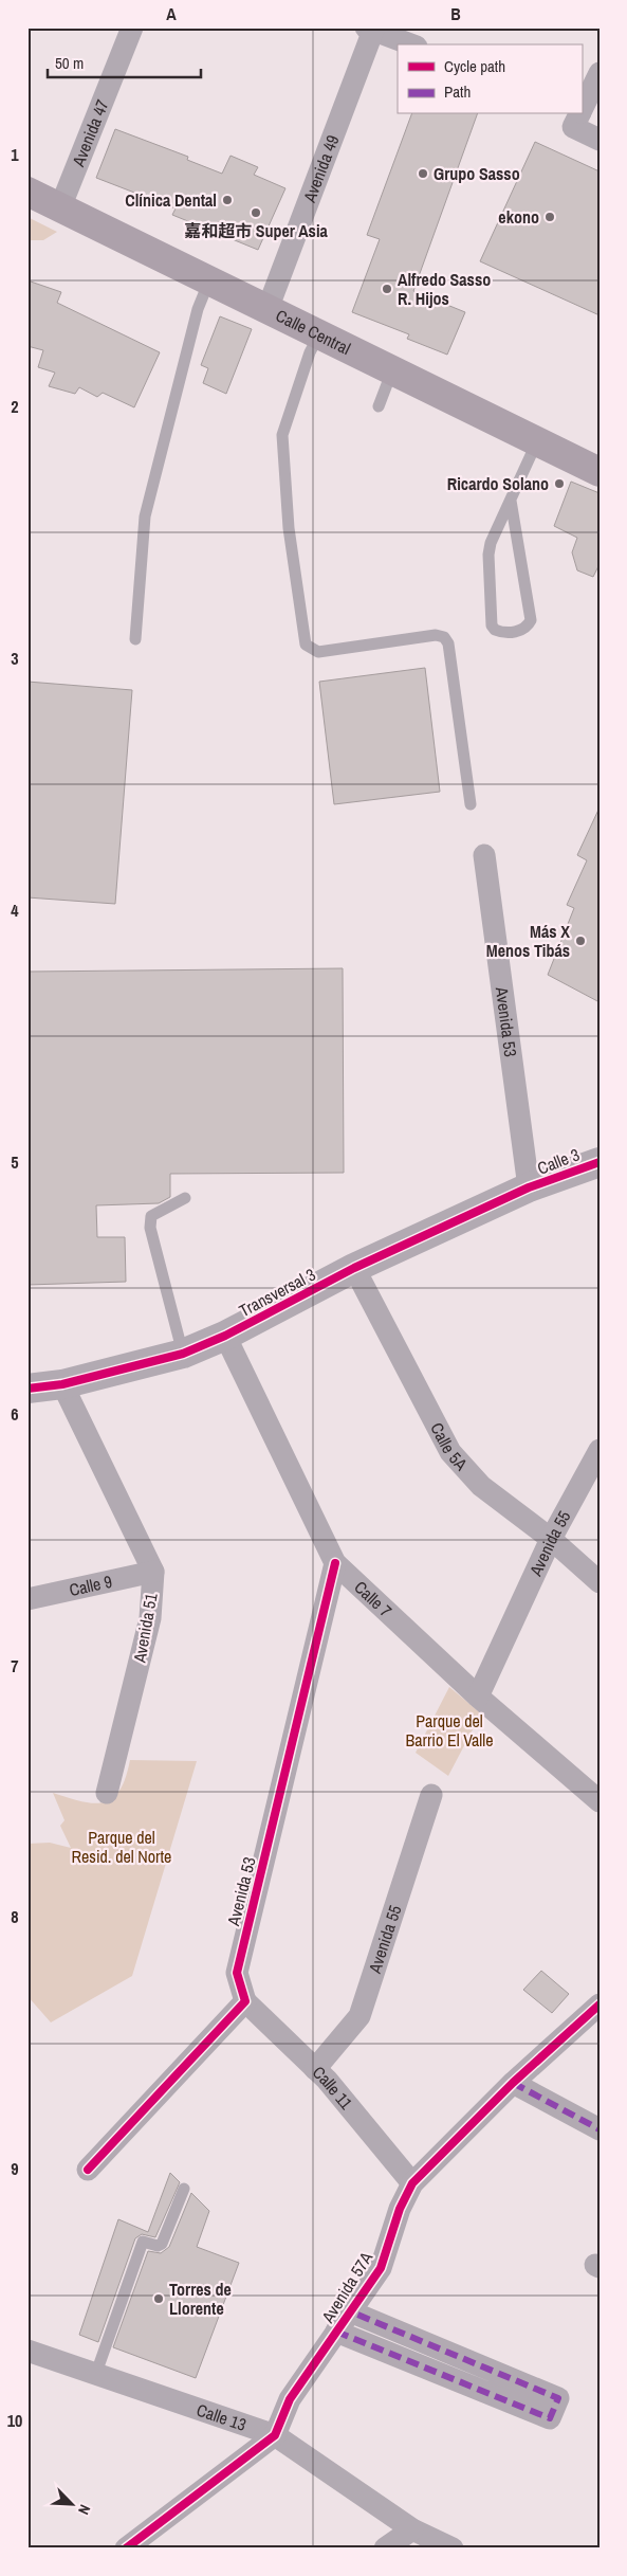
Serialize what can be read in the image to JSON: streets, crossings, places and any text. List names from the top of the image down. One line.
{"streets":{"main road":["Calle Central"],"street":["Avenida 47","Avenida 49","Avenida 53","Calle 3","Transversal 3","Calle 5A","Avenida 55","Calle 9","Calle 7","Avenida 51","Calle 11","Avenida 57A","Calle 13"]},"crossings":[["Avenida 47","Calle Central"],["Avenida 49","Calle Central"],["Avenida 53","Calle 3"],["Avenida 53","Transversal 3"],["Avenida 53","Calle 7"],["Avenida 53","Calle 11"],["Calle 3","Transversal 3"],["Transversal 3","Calle 5A"],["Transversal 3","Calle 7"],["Transversal 3","Avenida 51"],["Calle 5A","Avenida 55"],["Avenida 55","Calle 7"],["Avenida 55","Calle 11"],["Calle 9","Avenida 51"],["Calle 11","Avenida 57A"],["Avenida 57A","Calle 13"]],"parks":["Parque del Barrio El Valle","Parque del Resid. del Norte"],"places":["Grupo Sasso","Clínica Dental","嘉和超市 Super Asia","ekono","Alfredo Sasso R. Hijos","Ricardo Solano","Más X Menos Tibás","Torres de Llorente"],"legend":["Cycle path","Path"],"scale_bar":"50 m","north":"bottom right","grid":{"columns":["A","B"],"rows":["1","2","3","4","5","6","7","8","9","10"]}}
